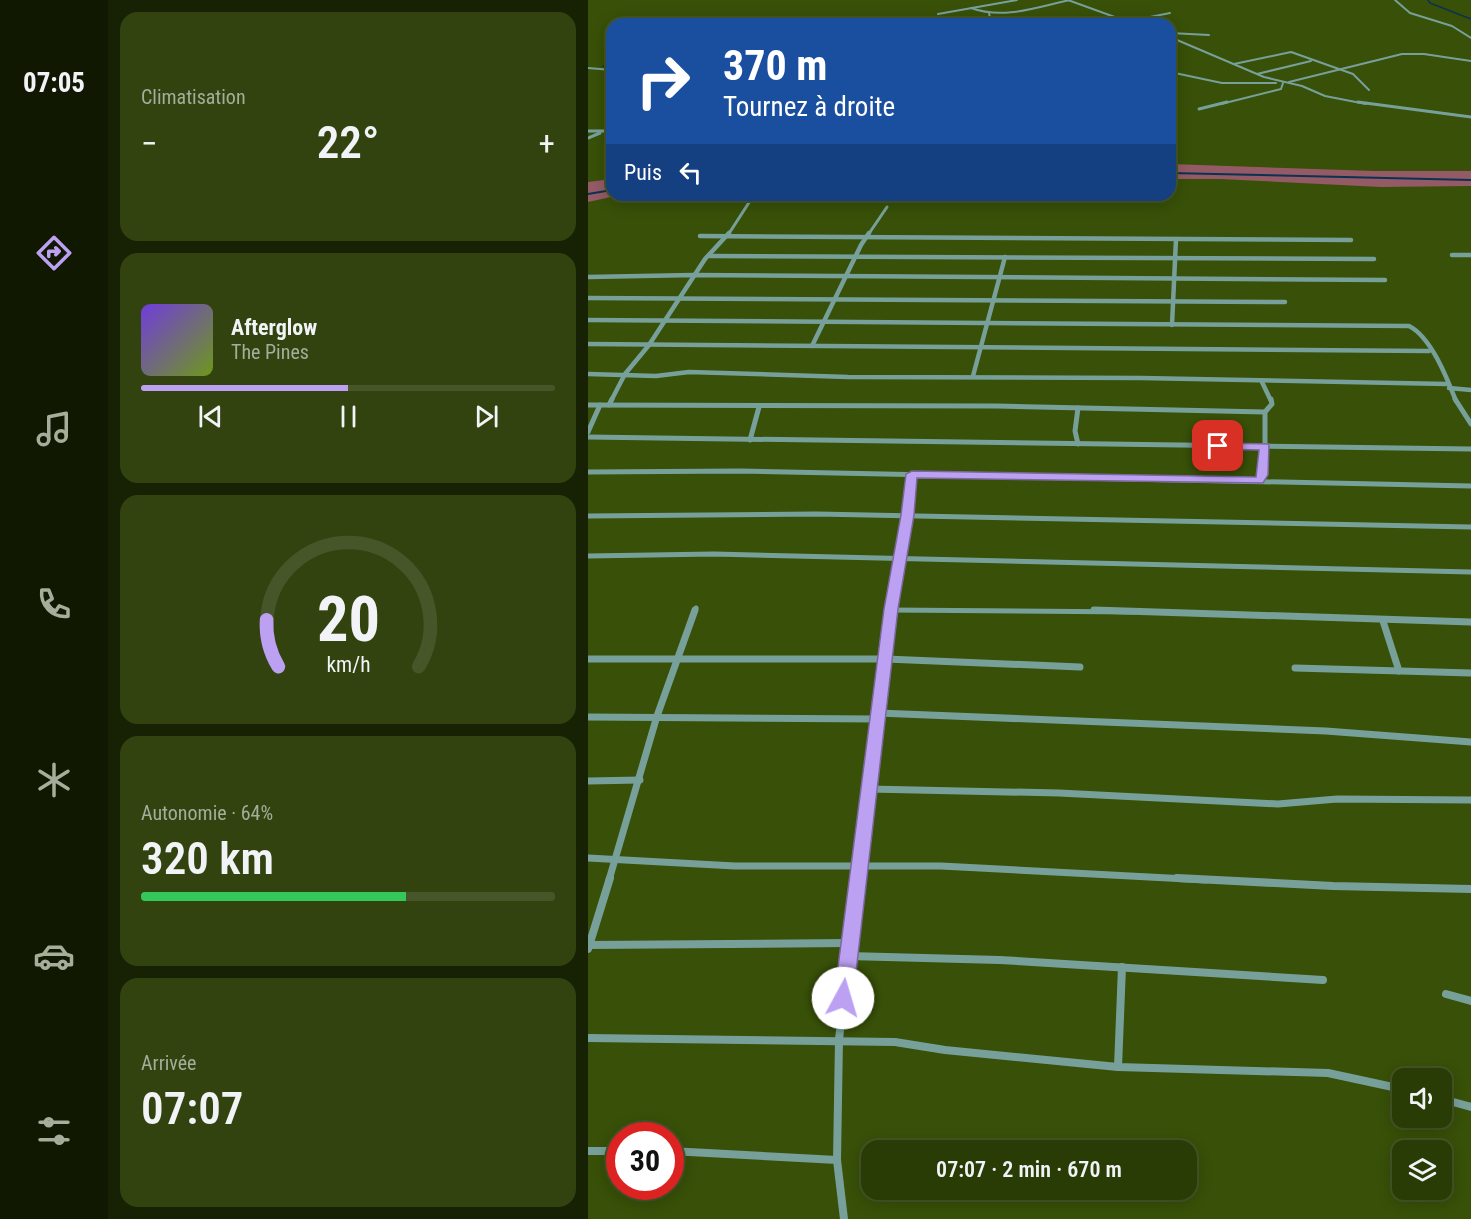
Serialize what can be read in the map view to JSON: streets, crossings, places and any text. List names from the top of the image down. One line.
{"page":{"tabs":"07:05","tile":["Climatisation",["Autonomie · 64%","320 km"],["Arrivée","07:07"]],"turn":["370 m","Tournez à droite"],"heat":["−","22°","+"],"then":"Puis","song":["Afterglow","The Pines"],"limit":"30","trip":"07:07 · 2 min · 670 m","gauge":["20","km/h"]}}
